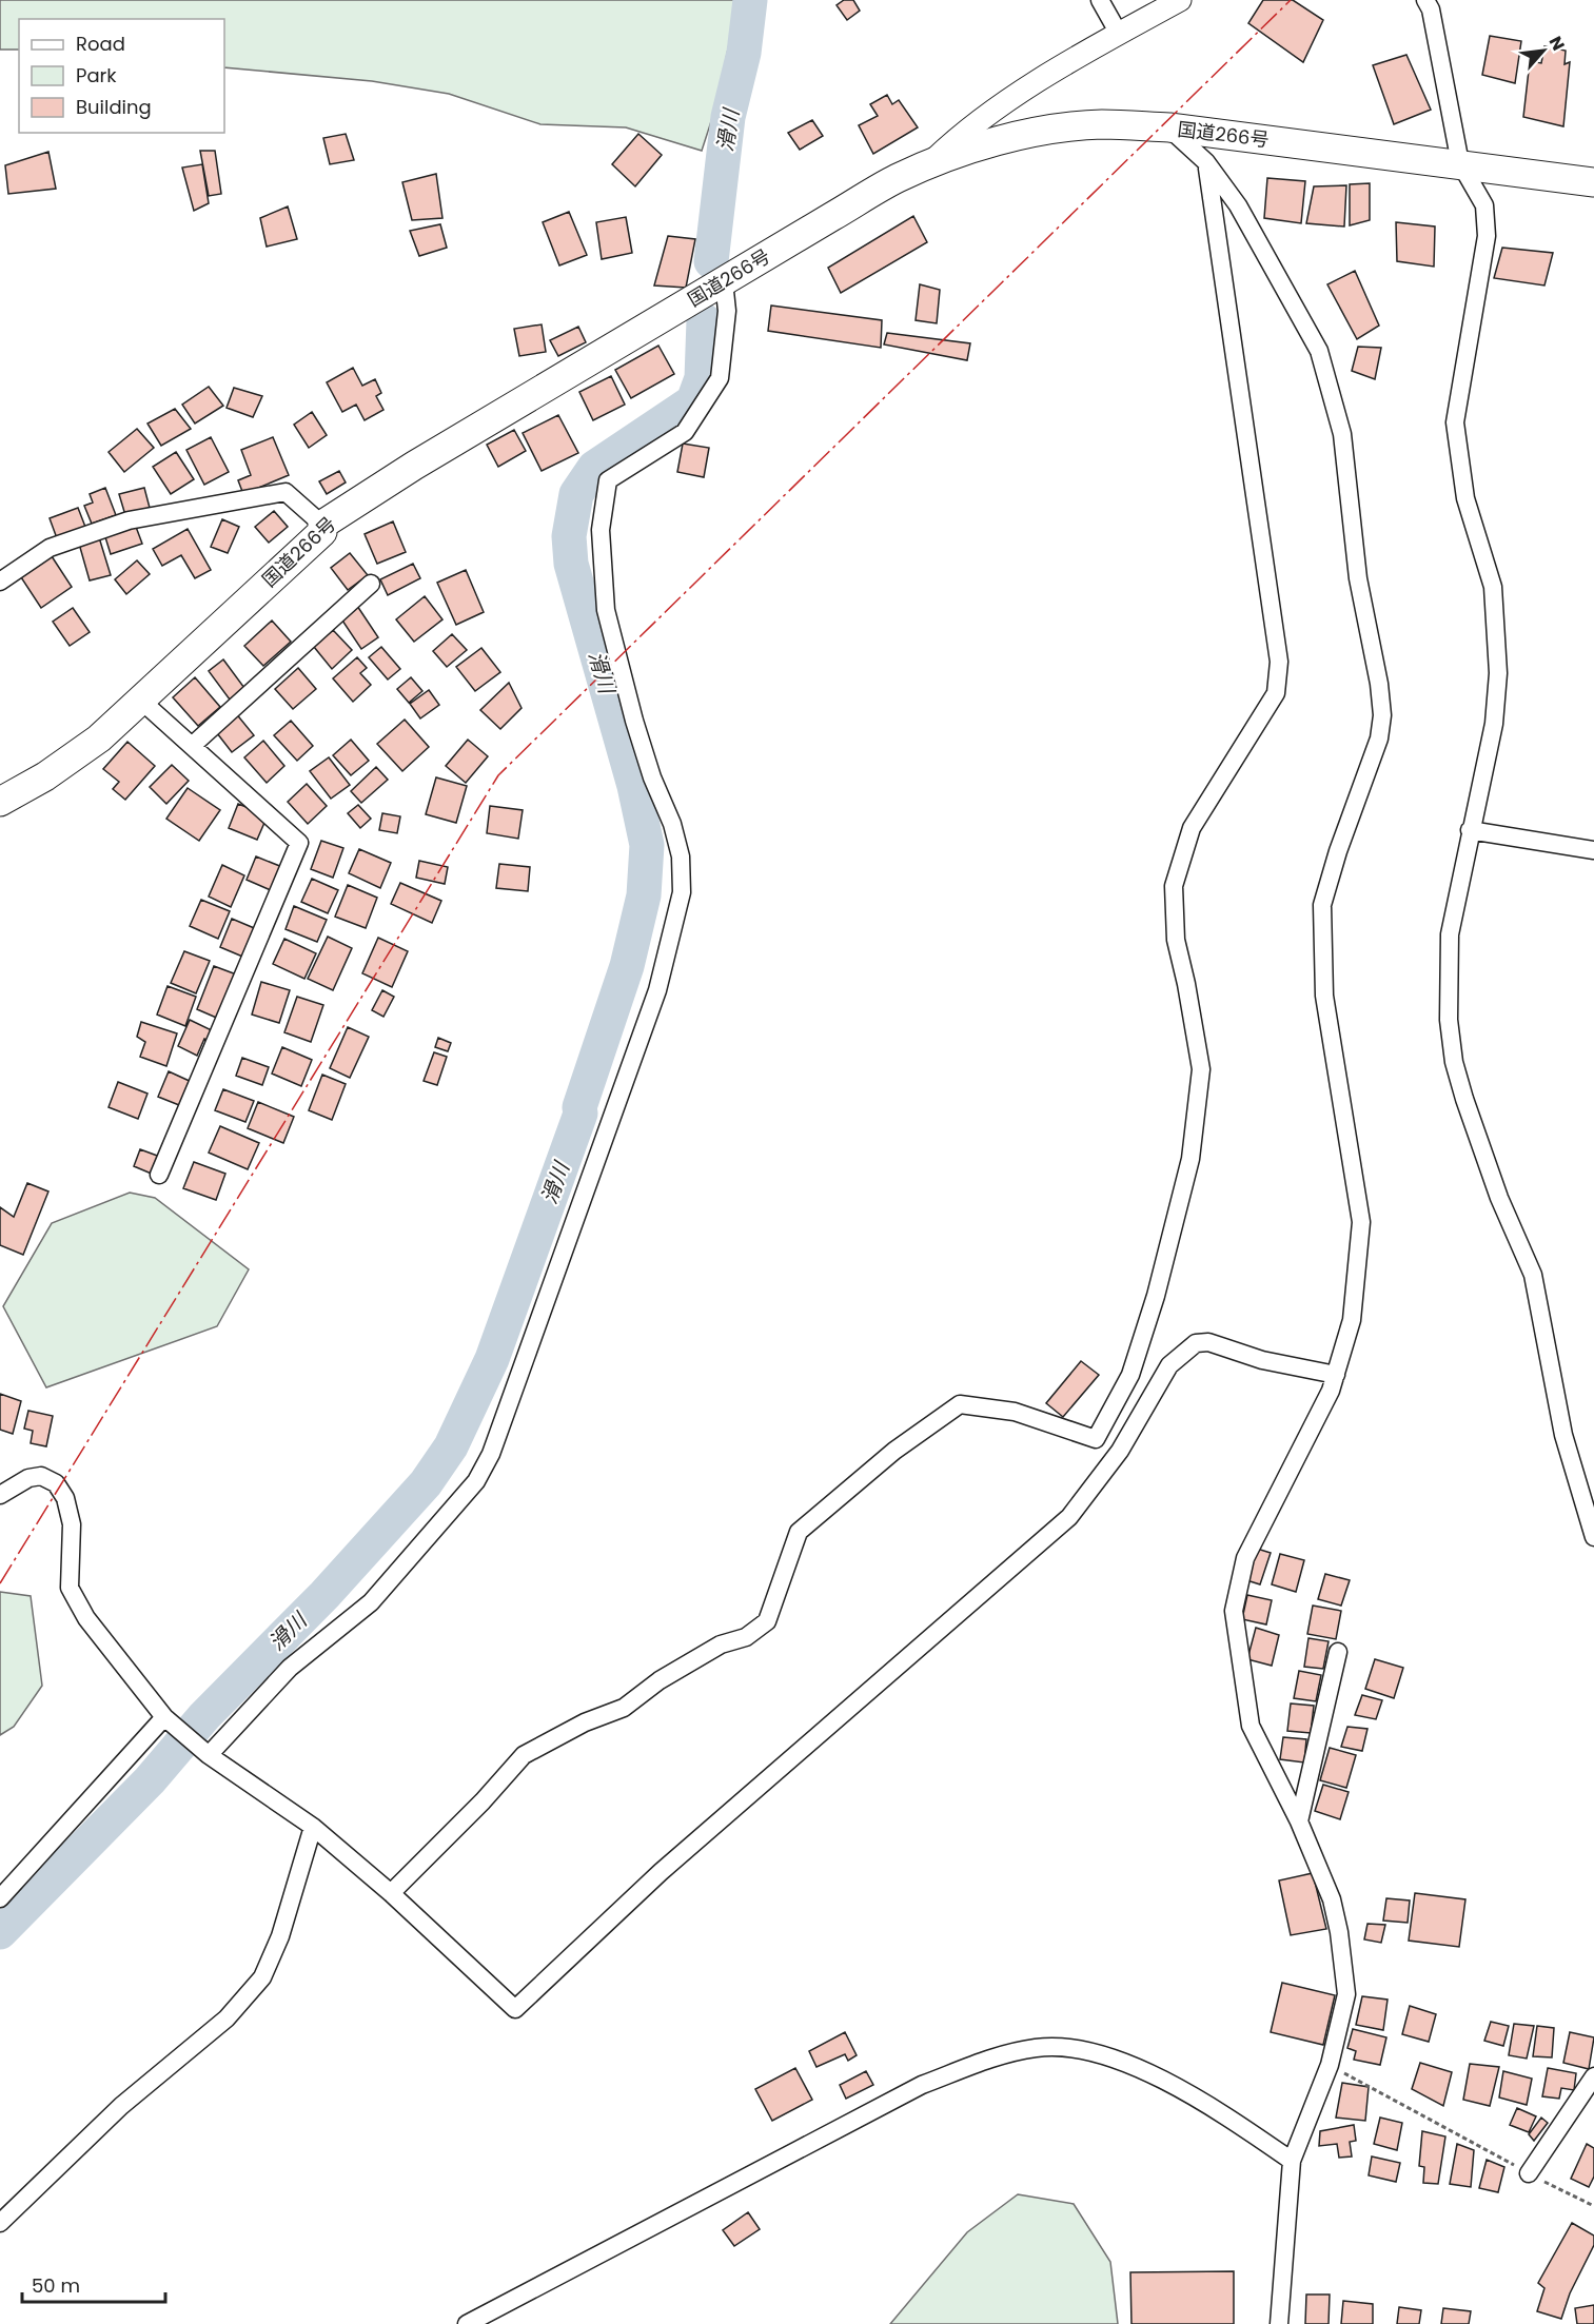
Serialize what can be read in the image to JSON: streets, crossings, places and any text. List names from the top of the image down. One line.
{"streets":{"highway":["国道266号"]},"water":["滑川"],"legend":["Road","Park","Building"],"scale_bar":"50 m","north":"top right"}
